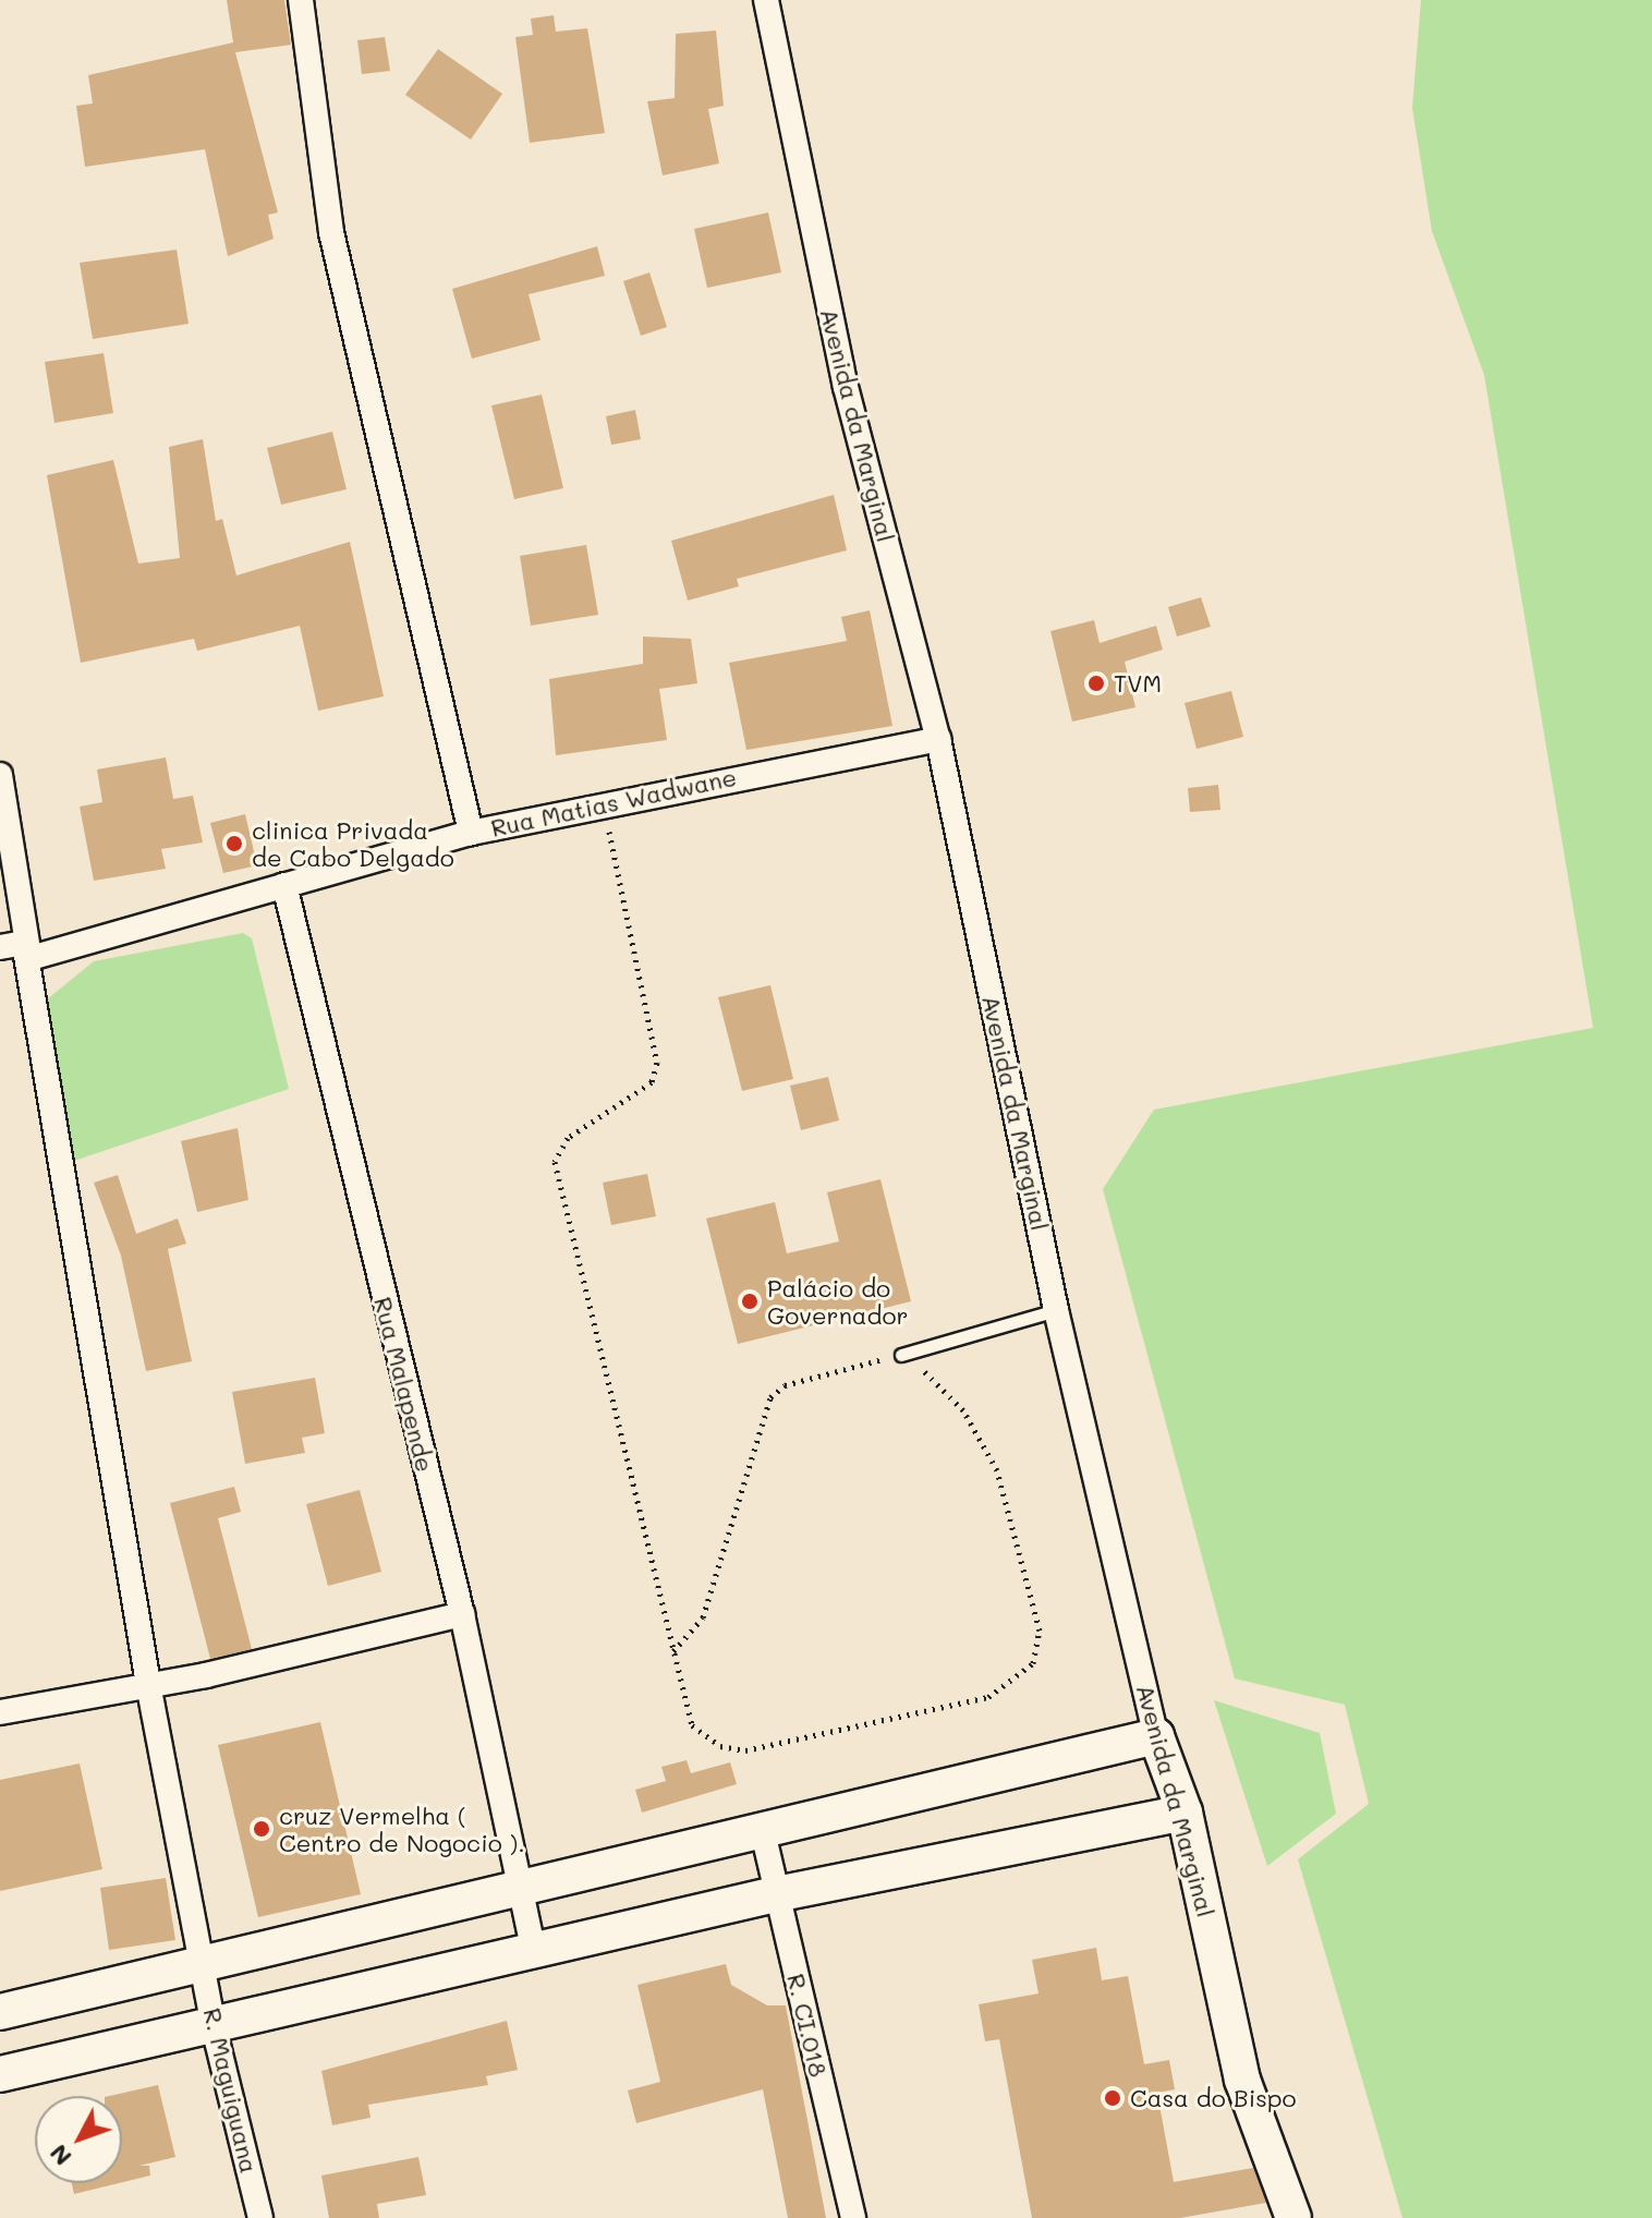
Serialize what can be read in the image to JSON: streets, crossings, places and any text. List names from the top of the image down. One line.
{"streets":{"street":["Avenida da Marginal","Rua Matias Wadwane","Rua Malapende","R. CI.018","R. Maguiguana"]},"crossings":[["Avenida da Marginal","Rua Matias Wadwane"],["Rua Matias Wadwane","Rua Malapende"],["Rua Matias Wadwane","R. Maguiguana"]],"places":["TVM","clinica Privada de Cabo Delgado","Palácio do Governador","cruz Vermelha ( Centro de Nogocio ).","Casa do Bispo"],"north":"bottom left"}
